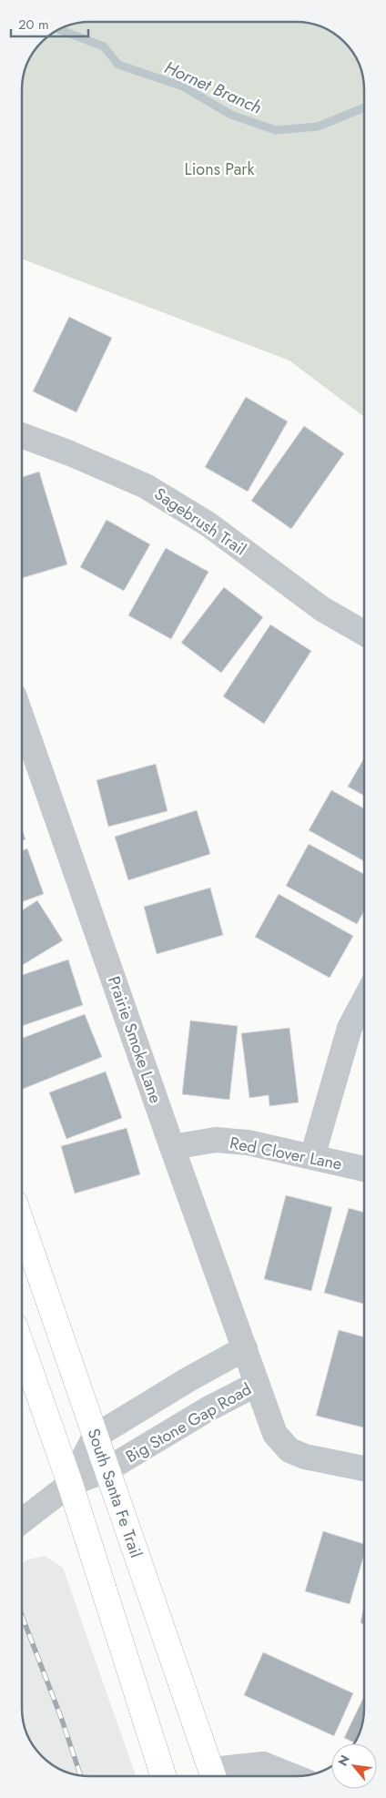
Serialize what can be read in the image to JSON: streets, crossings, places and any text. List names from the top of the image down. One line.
{"streets":{"main road":["South Santa Fe Trail"],"street":["Sagebrush Trail","Prairie Smoke Lane","Red Clover Lane","Big Stone Gap Road"]},"crossings":[["Prairie Smoke Lane","Red Clover Lane"],["Prairie Smoke Lane","Big Stone Gap Road"],["Big Stone Gap Road","South Santa Fe Trail"]],"water":["Hornet Branch"],"parks":["Lions Park"],"scale_bar":"20 m","north":"top left"}
